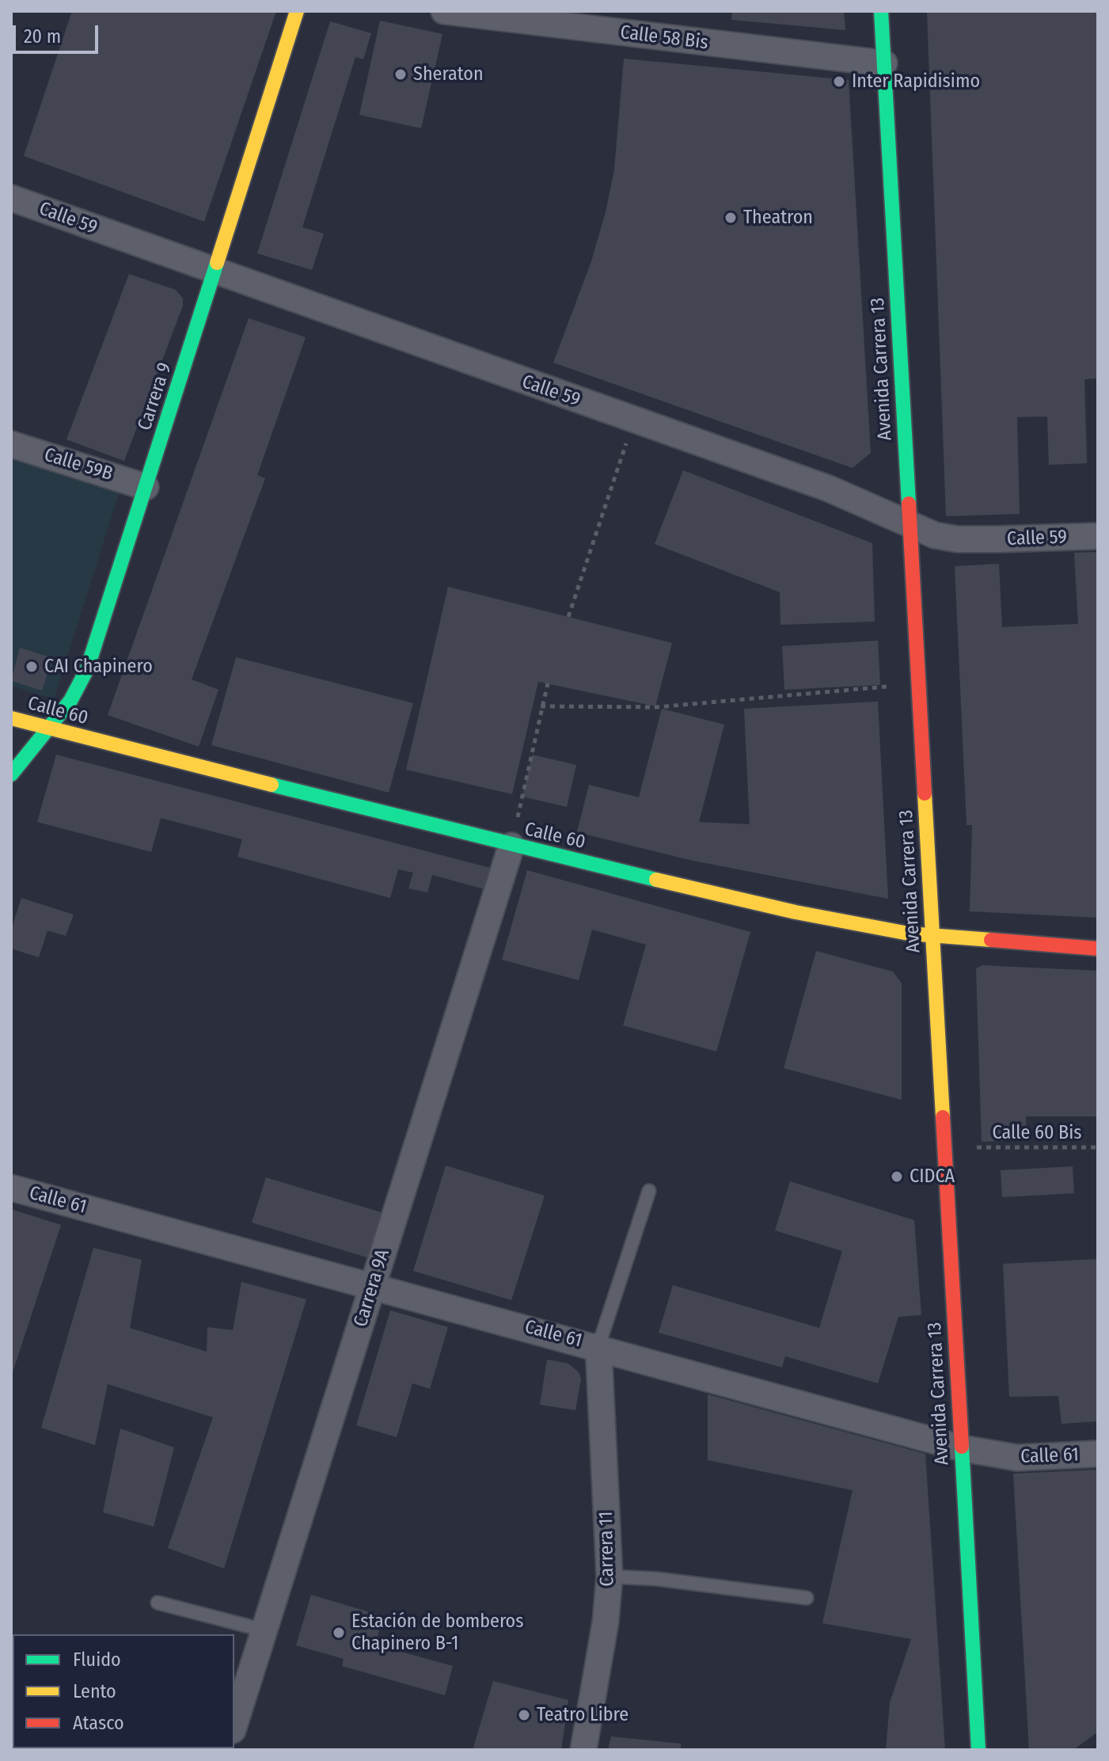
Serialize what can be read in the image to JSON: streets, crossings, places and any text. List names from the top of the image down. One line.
{"streets":{"street":["Calle 58 Bis","Calle 59","Avenida Carrera 13","Carrera 9","Calle 59B","Calle 60","Calle 61","Carrera 9A","Carrera 11"],"path":["Calle 60 Bis"]},"crossings":[["Calle 58 Bis","Avenida Carrera 13"],["Calle 59","Avenida Carrera 13"],["Calle 59","Carrera 9"],["Avenida Carrera 13","Calle 60"],["Avenida Carrera 13","Calle 61"],["Carrera 9","Calle 59B"],["Carrera 9","Calle 60"],["Calle 60","Carrera 9A"],["Calle 61","Carrera 9A"],["Calle 61","Carrera 11"]],"places":["Sheraton","Inter Rapidisimo","Theatron","CAI Chapinero","CIDCA","Estación de bomberos Chapinero B-1","Teatro Libre"],"legend":["Fluido","Lento","Atasco"],"scale_bar":"20 m"}
